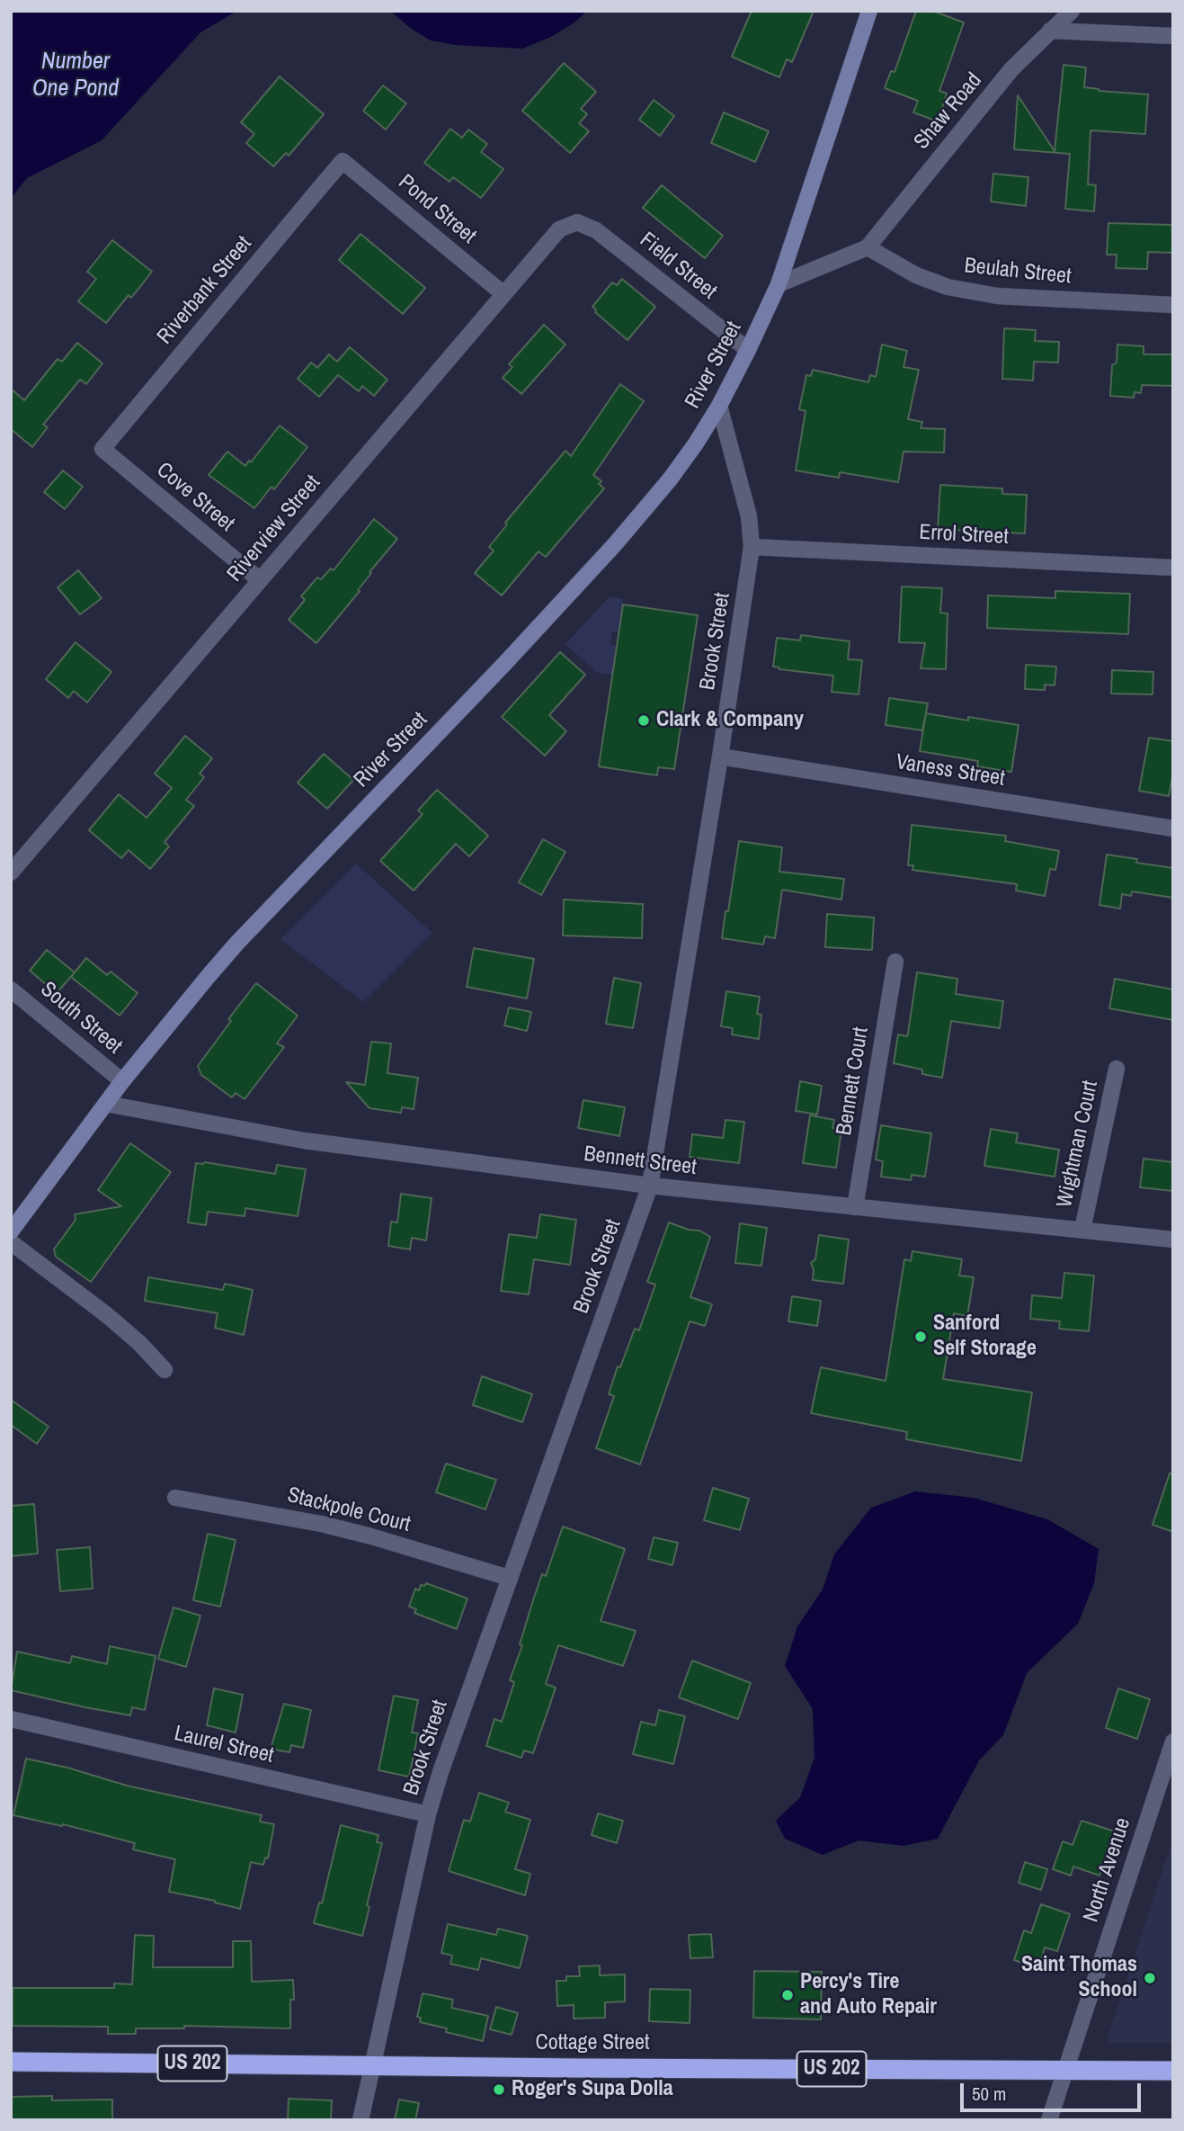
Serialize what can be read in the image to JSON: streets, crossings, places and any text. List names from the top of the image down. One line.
{"streets":{"highway":["Cottage Street","US 202"],"street":["Shaw Road","Pond Street","Field Street","Beulah Street","Riverbank Street","River Street","Cove Street","Riverview Street","Errol Street","Brook Street","Vaness Street","South Street","Bennett Court","Wightman Court","Bennett Street","Stackpole Court","Laurel Street","North Avenue"]},"crossings":[["Shaw Road","Beulah Street"],["Pond Street","Riverbank Street"],["Pond Street","Riverview Street"],["Field Street","River Street"],["Field Street","Riverview Street"],["Riverbank Street","Cove Street"],["River Street","Brook Street"],["River Street","South Street"],["River Street","Bennett Street"],["Cove Street","Riverview Street"],["Errol Street","Brook Street"],["Brook Street","Vaness Street"],["Brook Street","Bennett Street"],["Brook Street","Stackpole Court"],["Brook Street","Laurel Street"],["Brook Street","Cottage Street"],["Bennett Court","Bennett Street"],["Wightman Court","Bennett Street"],["North Avenue","Cottage Street"]],"water":["Number One Pond"],"places":["Clark & Company","Sanford Self Storage","Saint Thomas School","Percy's Tire and Auto Repair","Roger's Supa Dolla"],"scale_bar":"50 m"}
